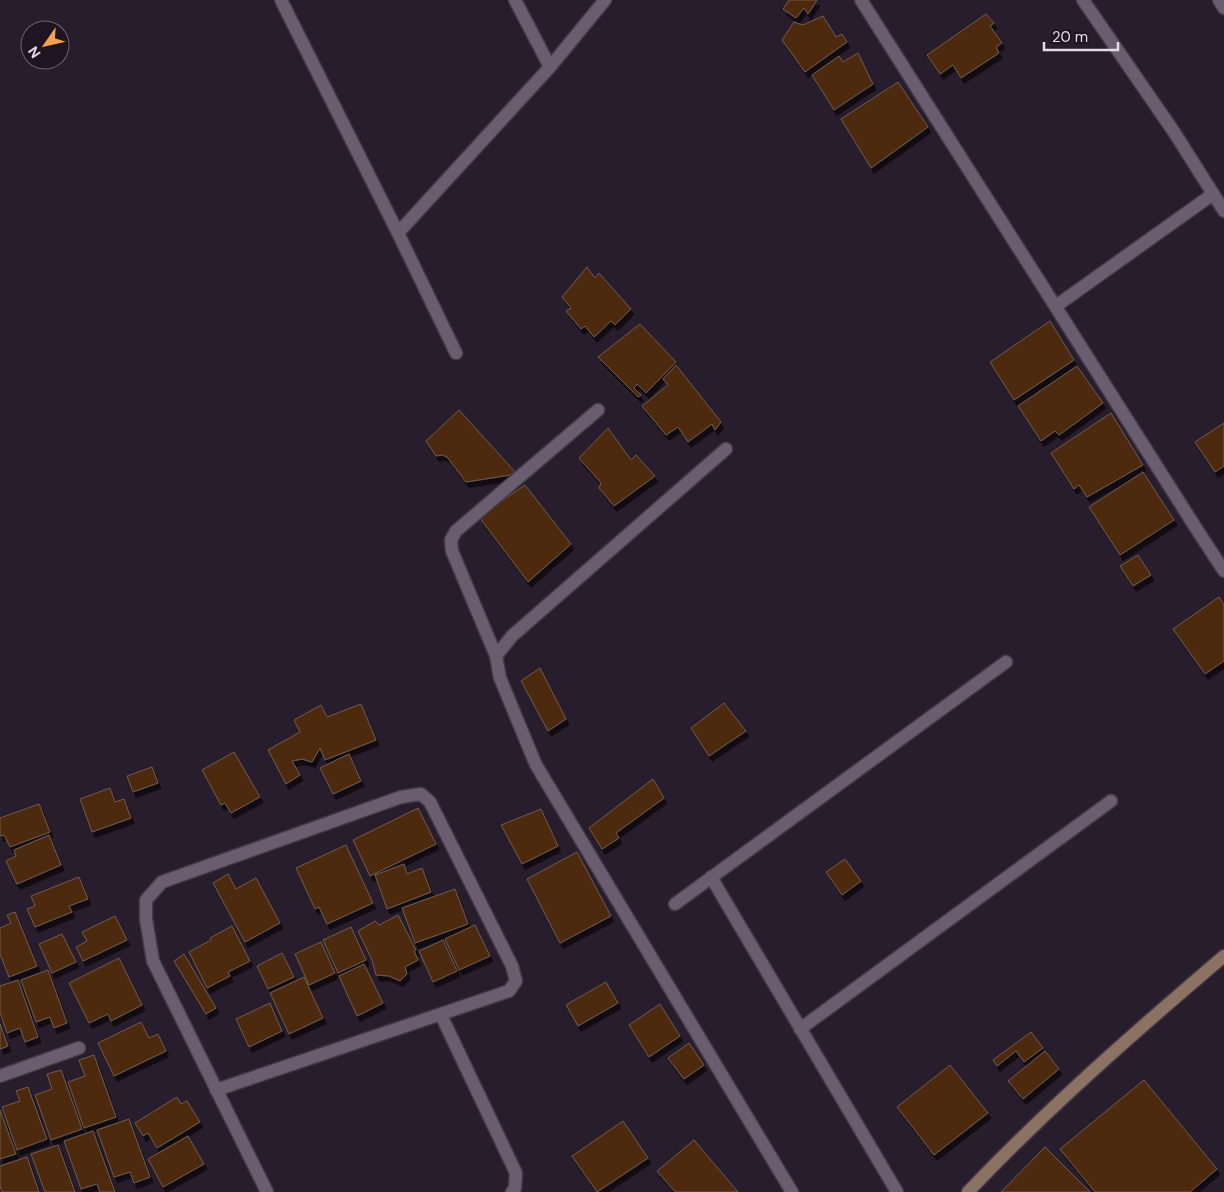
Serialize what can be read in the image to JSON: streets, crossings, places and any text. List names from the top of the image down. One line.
{"scale_bar":"20 m","north":"bottom left"}
